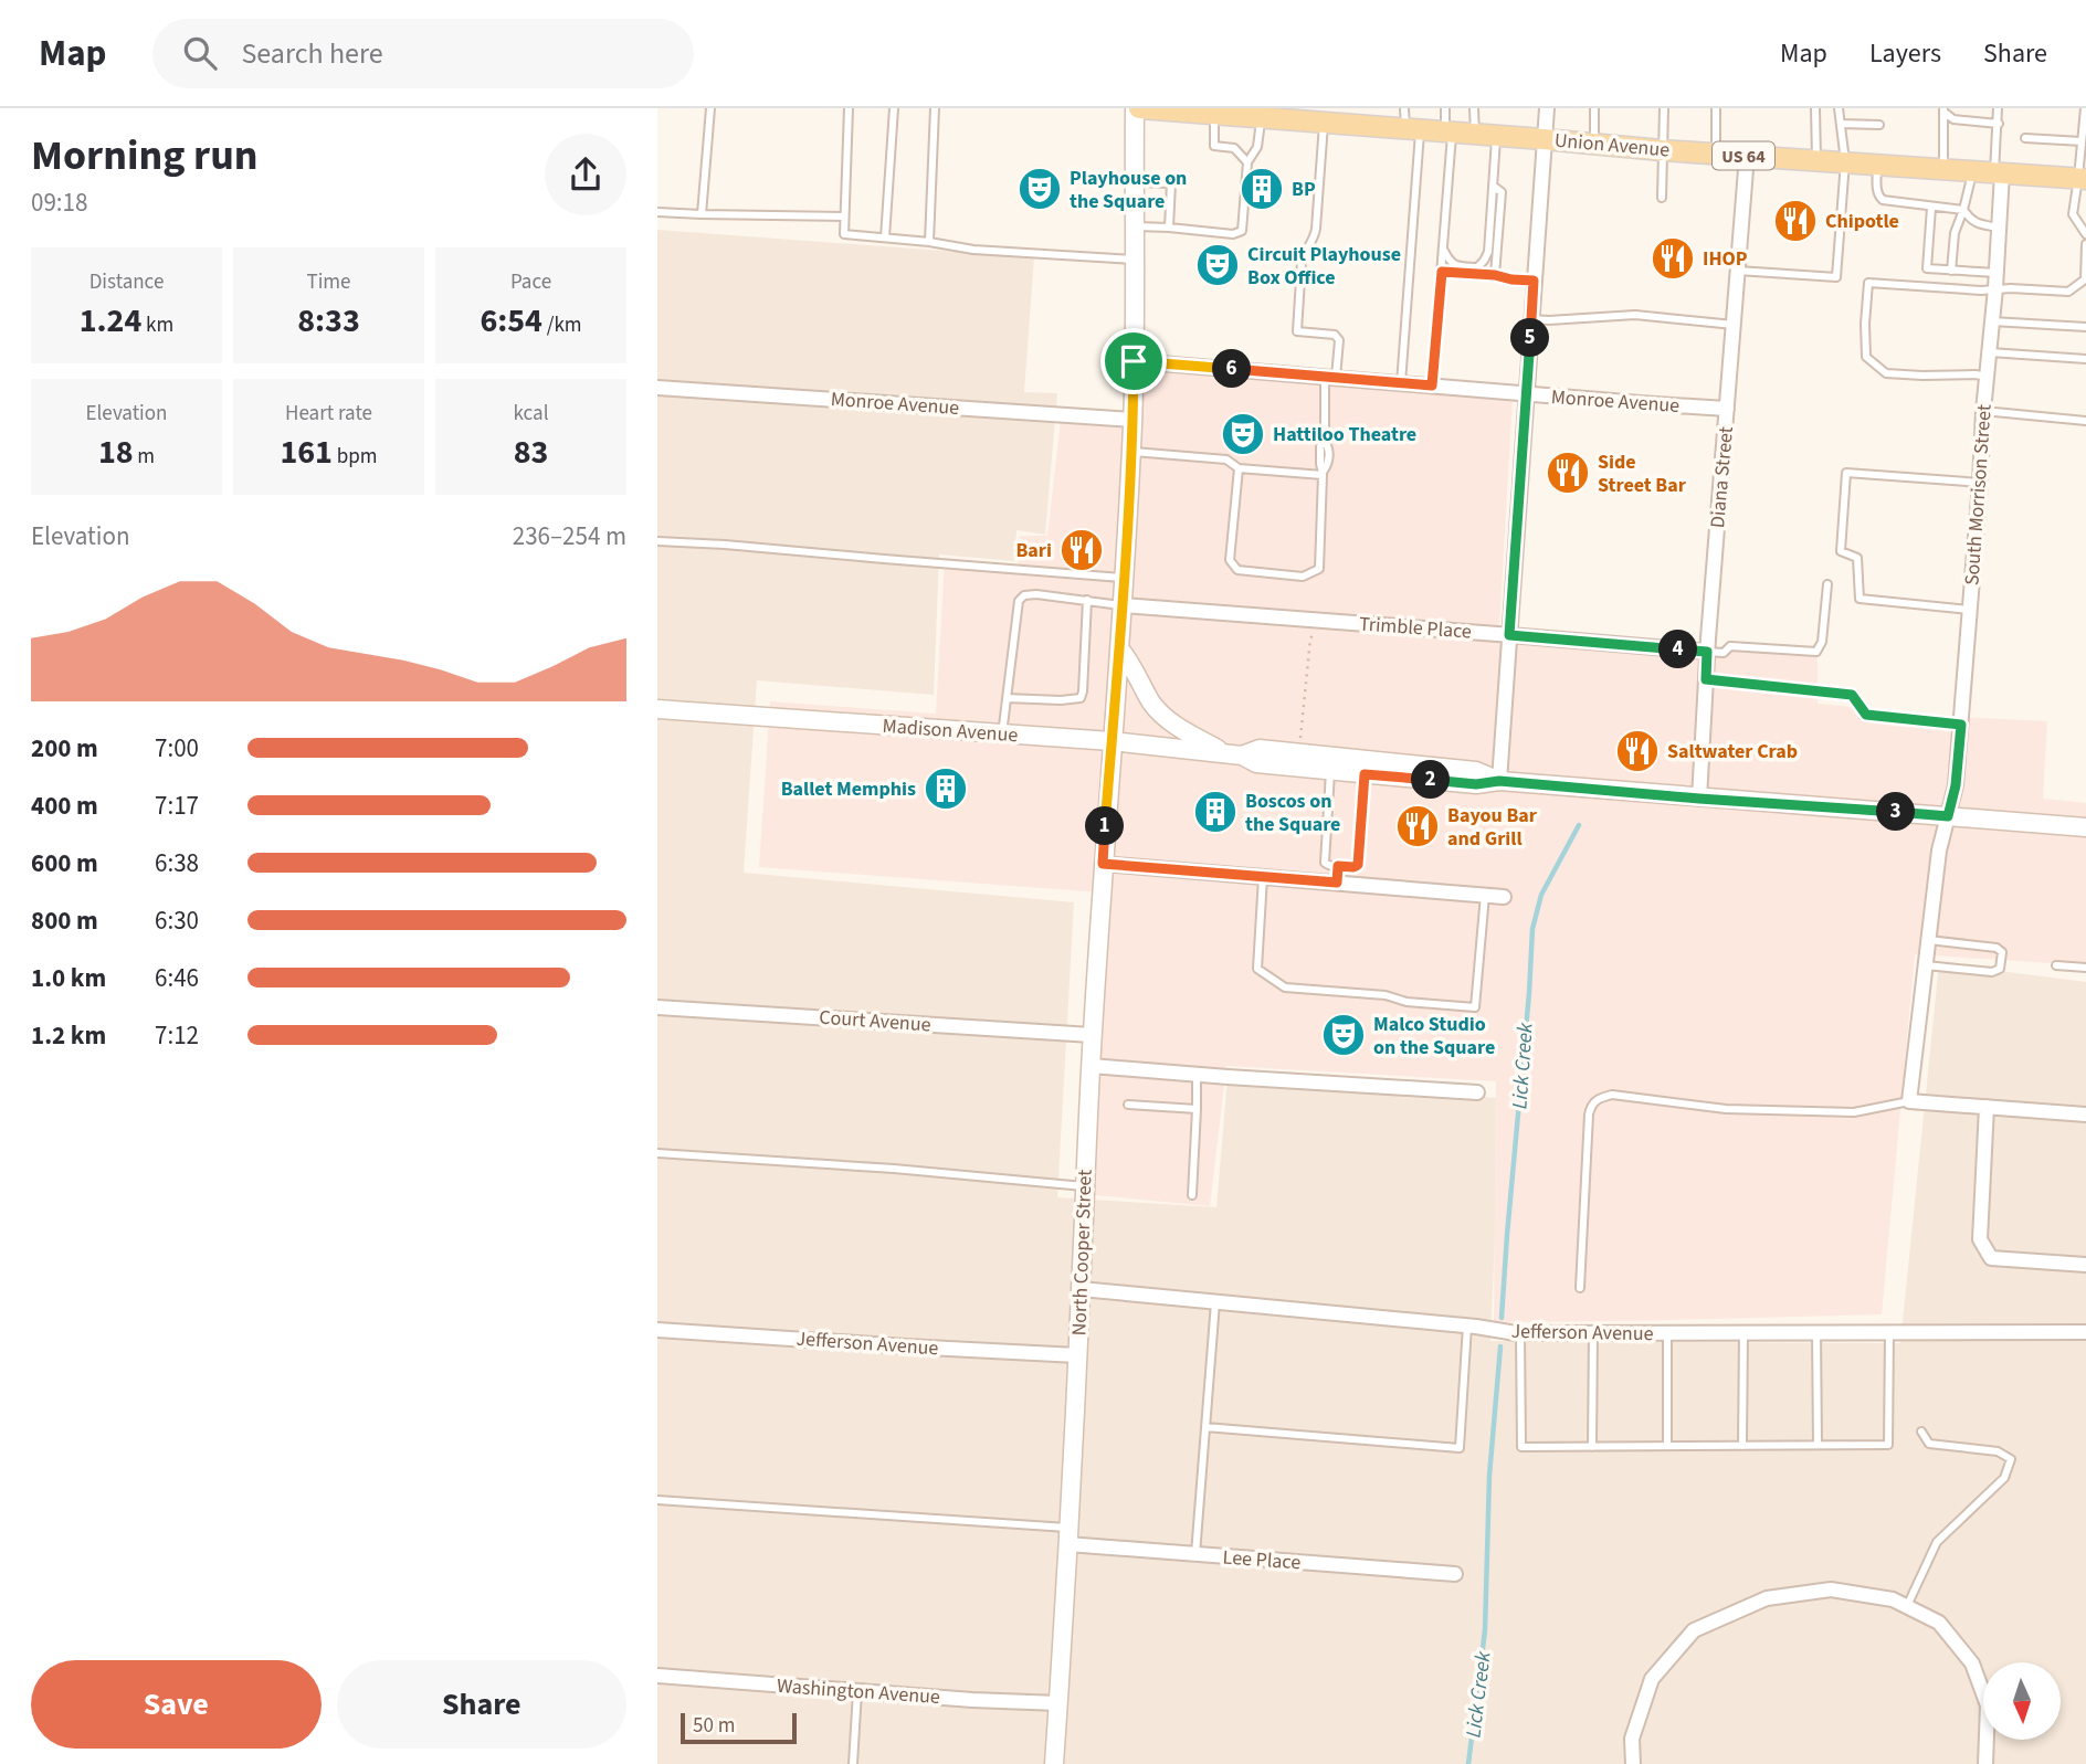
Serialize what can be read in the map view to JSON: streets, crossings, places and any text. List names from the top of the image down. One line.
{"streets":{"main road":["Union Avenue","US 64"],"street":["Monroe Avenue","Diana Street","South Morrison Street","Trimble Place","Madison Avenue","Court Avenue","North Cooper Street","Jefferson Avenue","Lee Place","Washington Avenue"]},"crossings":[["Union Avenue","Diana Street"],["Union Avenue","South Morrison Street"],["Union Avenue","North Cooper Street"],["Monroe Avenue","Diana Street"],["Monroe Avenue","North Cooper Street"],["Diana Street","Trimble Place"],["Diana Street","Madison Avenue"],["South Morrison Street","Madison Avenue"],["Trimble Place","North Cooper Street"],["Madison Avenue","North Cooper Street"],["Court Avenue","North Cooper Street"],["North Cooper Street","Jefferson Avenue"],["North Cooper Street","Lee Place"],["North Cooper Street","Washington Avenue"]],"water":["Lick Creek"],"places":{"theatre":["Playhouse on the Square","Circuit Playhouse Box Office","Hattiloo Theatre","Malco Studio on the Square"],"building":["BP","Ballet Memphis","Boscos on the Square"],"restaurant":["Chipotle","IHOP","Side Street Bar","Bari","Saltwater Crab","Bayou Bar and Grill"]},"scale_bar":"50 m","north":"bottom","page":{"header":"Map","search":"Search here","nav":["Map","Layers","Share"],"heading":["Morning run","09:18"],"stats":[["Distance","1.24 km"],["Time","8:33"],["Pace","6:54 /km"],["Elevation","18 m"],["Heart rate","161 bpm"],["kcal","83"]],"pins":["5","6","4","2","3","1"],"chart":["Elevation","236–254 m"],"list":[{"name":"200 m","note":"7:00"},{"name":"400 m","note":"7:17"},{"name":"600 m","note":"6:38"},{"name":"800 m","note":"6:30"},{"name":"1.0 km","note":"6:46"},{"name":"1.2 km","note":"7:12"}],"buttons":["Save","Share"],"scale":"50 m"}}
